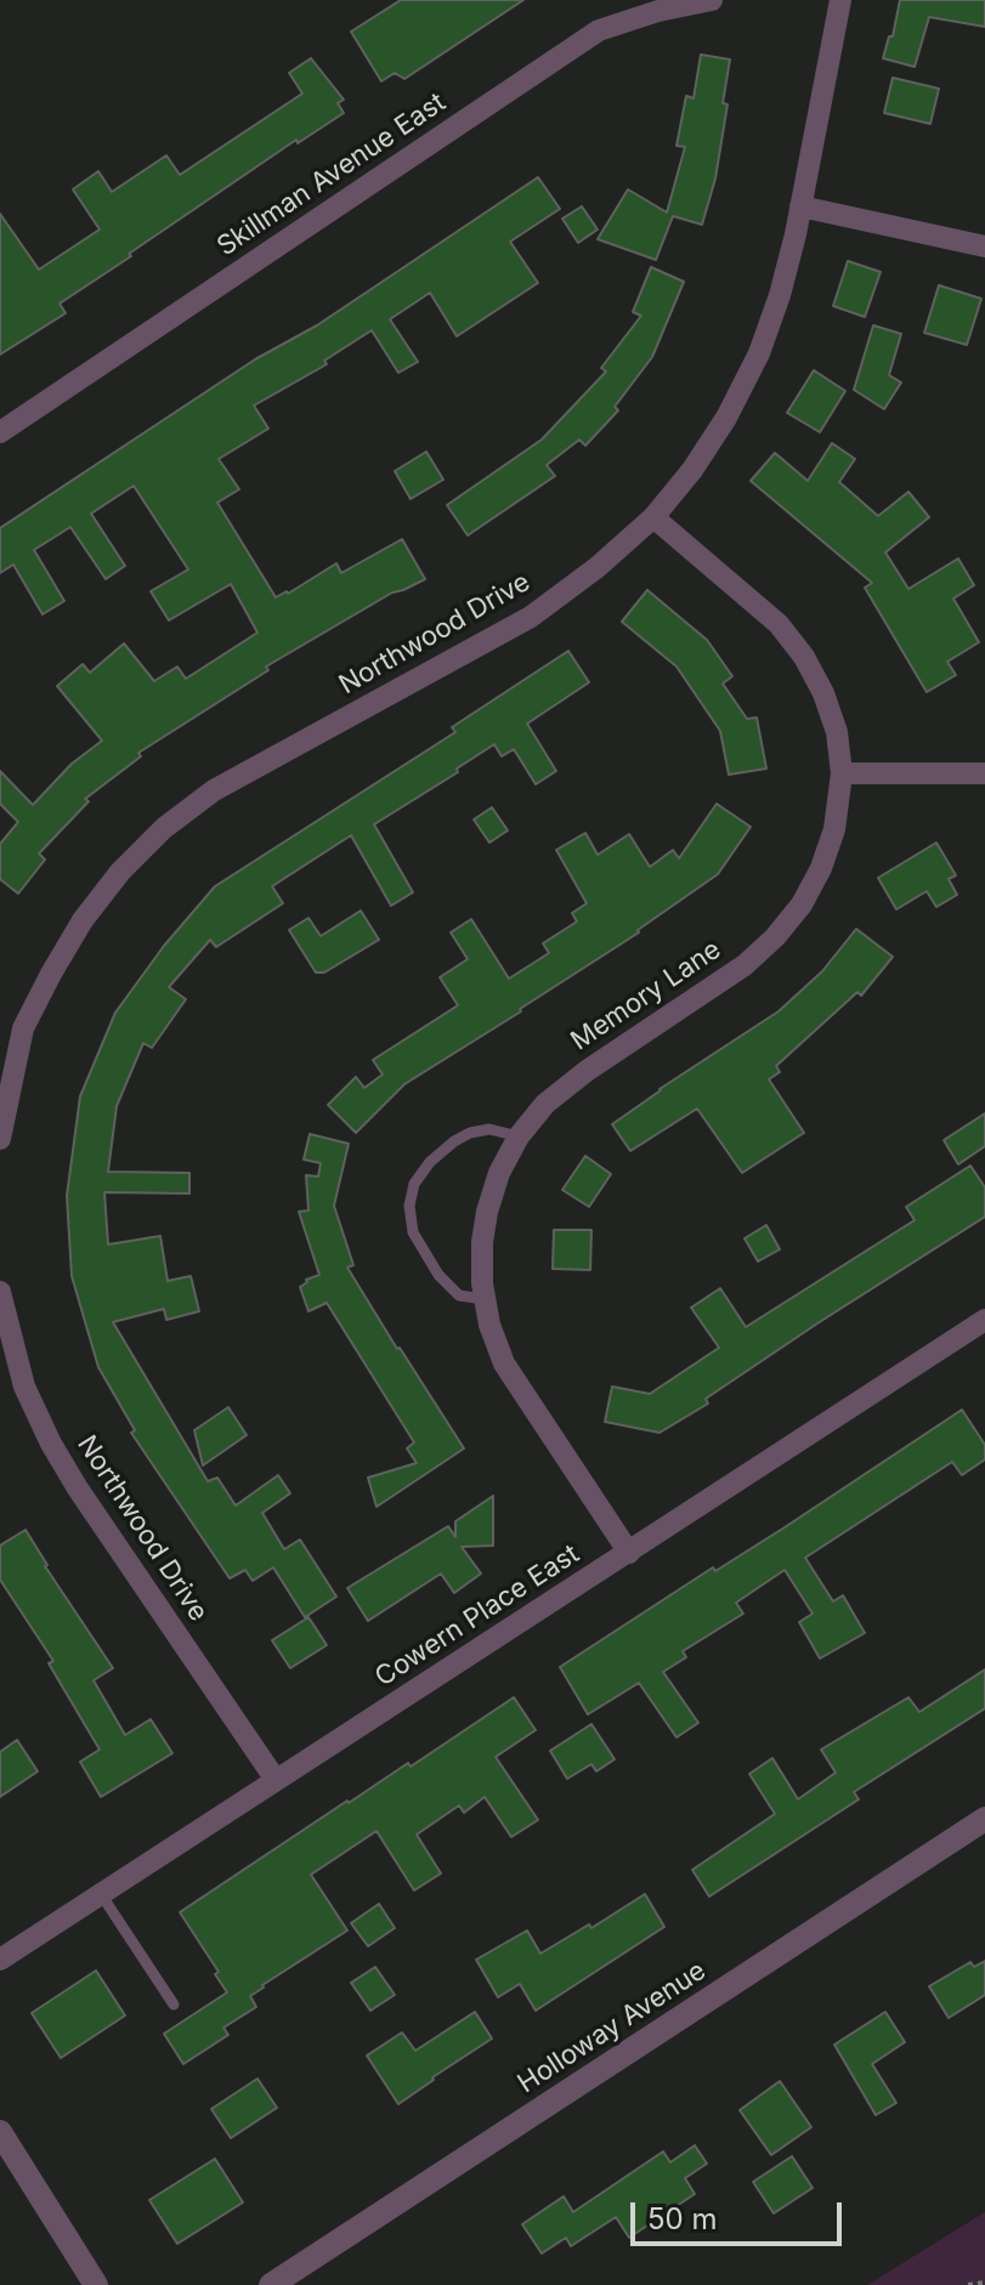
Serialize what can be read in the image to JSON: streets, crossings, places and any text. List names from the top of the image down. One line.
{"streets":{"street":["Skillman Avenue East","Northwood Drive","Memory Lane","Cowern Place East","Holloway Avenue"]},"crossings":[["Northwood Drive","Memory Lane"],["Northwood Drive","Cowern Place East"],["Memory Lane","Cowern Place East"]],"scale_bar":"50 m"}
